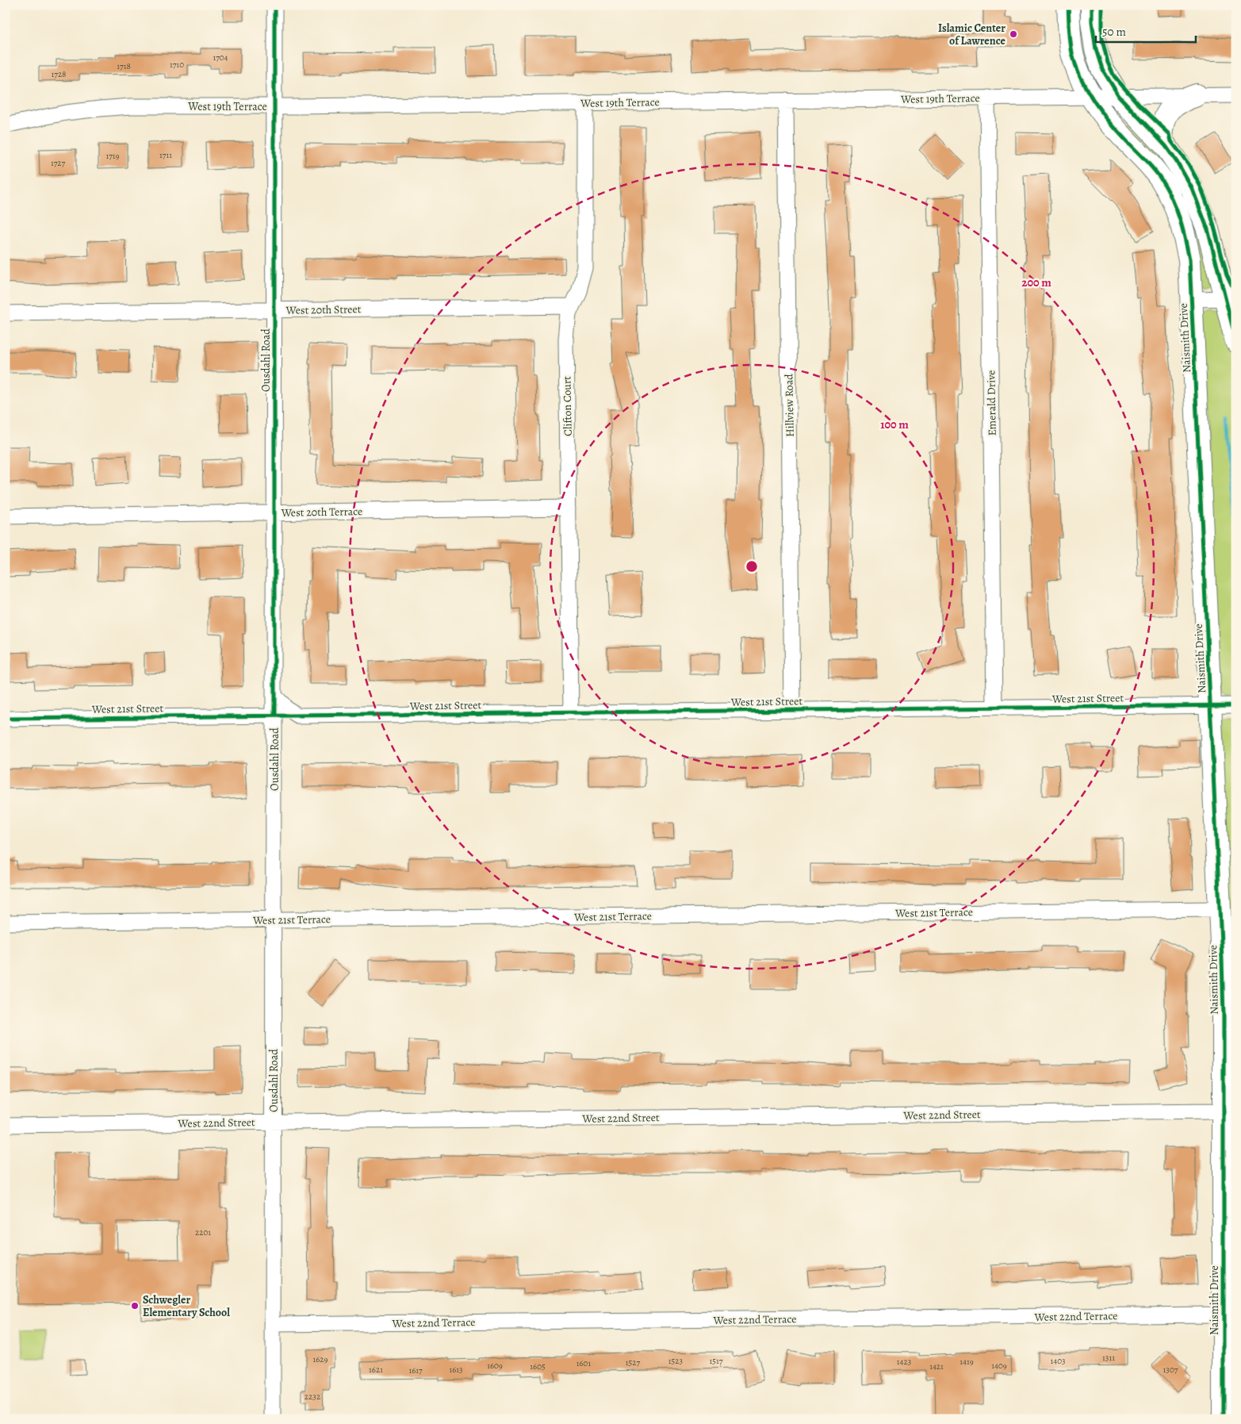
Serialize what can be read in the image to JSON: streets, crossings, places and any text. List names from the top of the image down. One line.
{"streets":{"street":["West 19th Terrace","West 20th Street","Naismith Drive","Ousdahl Road","Emerald Drive","Hillview Road","Clifton Court","West 20th Terrace","West 21st Street","West 21st Terrace","West 22nd Street","West 22nd Terrace"]},"crossings":[["West 19th Terrace","Naismith Drive"],["West 19th Terrace","Ousdahl Road"],["West 19th Terrace","Emerald Drive"],["West 19th Terrace","Hillview Road"],["West 19th Terrace","Clifton Court"],["West 20th Street","Ousdahl Road"],["West 20th Street","Clifton Court"],["Naismith Drive","West 21st Street"],["Naismith Drive","West 21st Terrace"],["Naismith Drive","West 22nd Street"],["Naismith Drive","West 22nd Terrace"],["Ousdahl Road","West 20th Terrace"],["Ousdahl Road","West 21st Street"],["Ousdahl Road","West 21st Terrace"],["Ousdahl Road","West 22nd Street"],["Ousdahl Road","West 22nd Terrace"],["Emerald Drive","West 21st Street"],["Hillview Road","West 21st Street"],["Clifton Court","West 20th Terrace"],["Clifton Court","West 21st Street"]],"places":["Islamic Center of Lawrence","Schwegler Elementary School"],"house_numbers":["1704","1710","1718","1728","1711","1719","1727","2201","1311","1629","1523","1517","1403","1423","1419","1527","1601","1609","1409","1605","1421","1621","1613","1307","1617","2232"],"scale_bar":"50 m","rings":["200 m","100 m"]}
